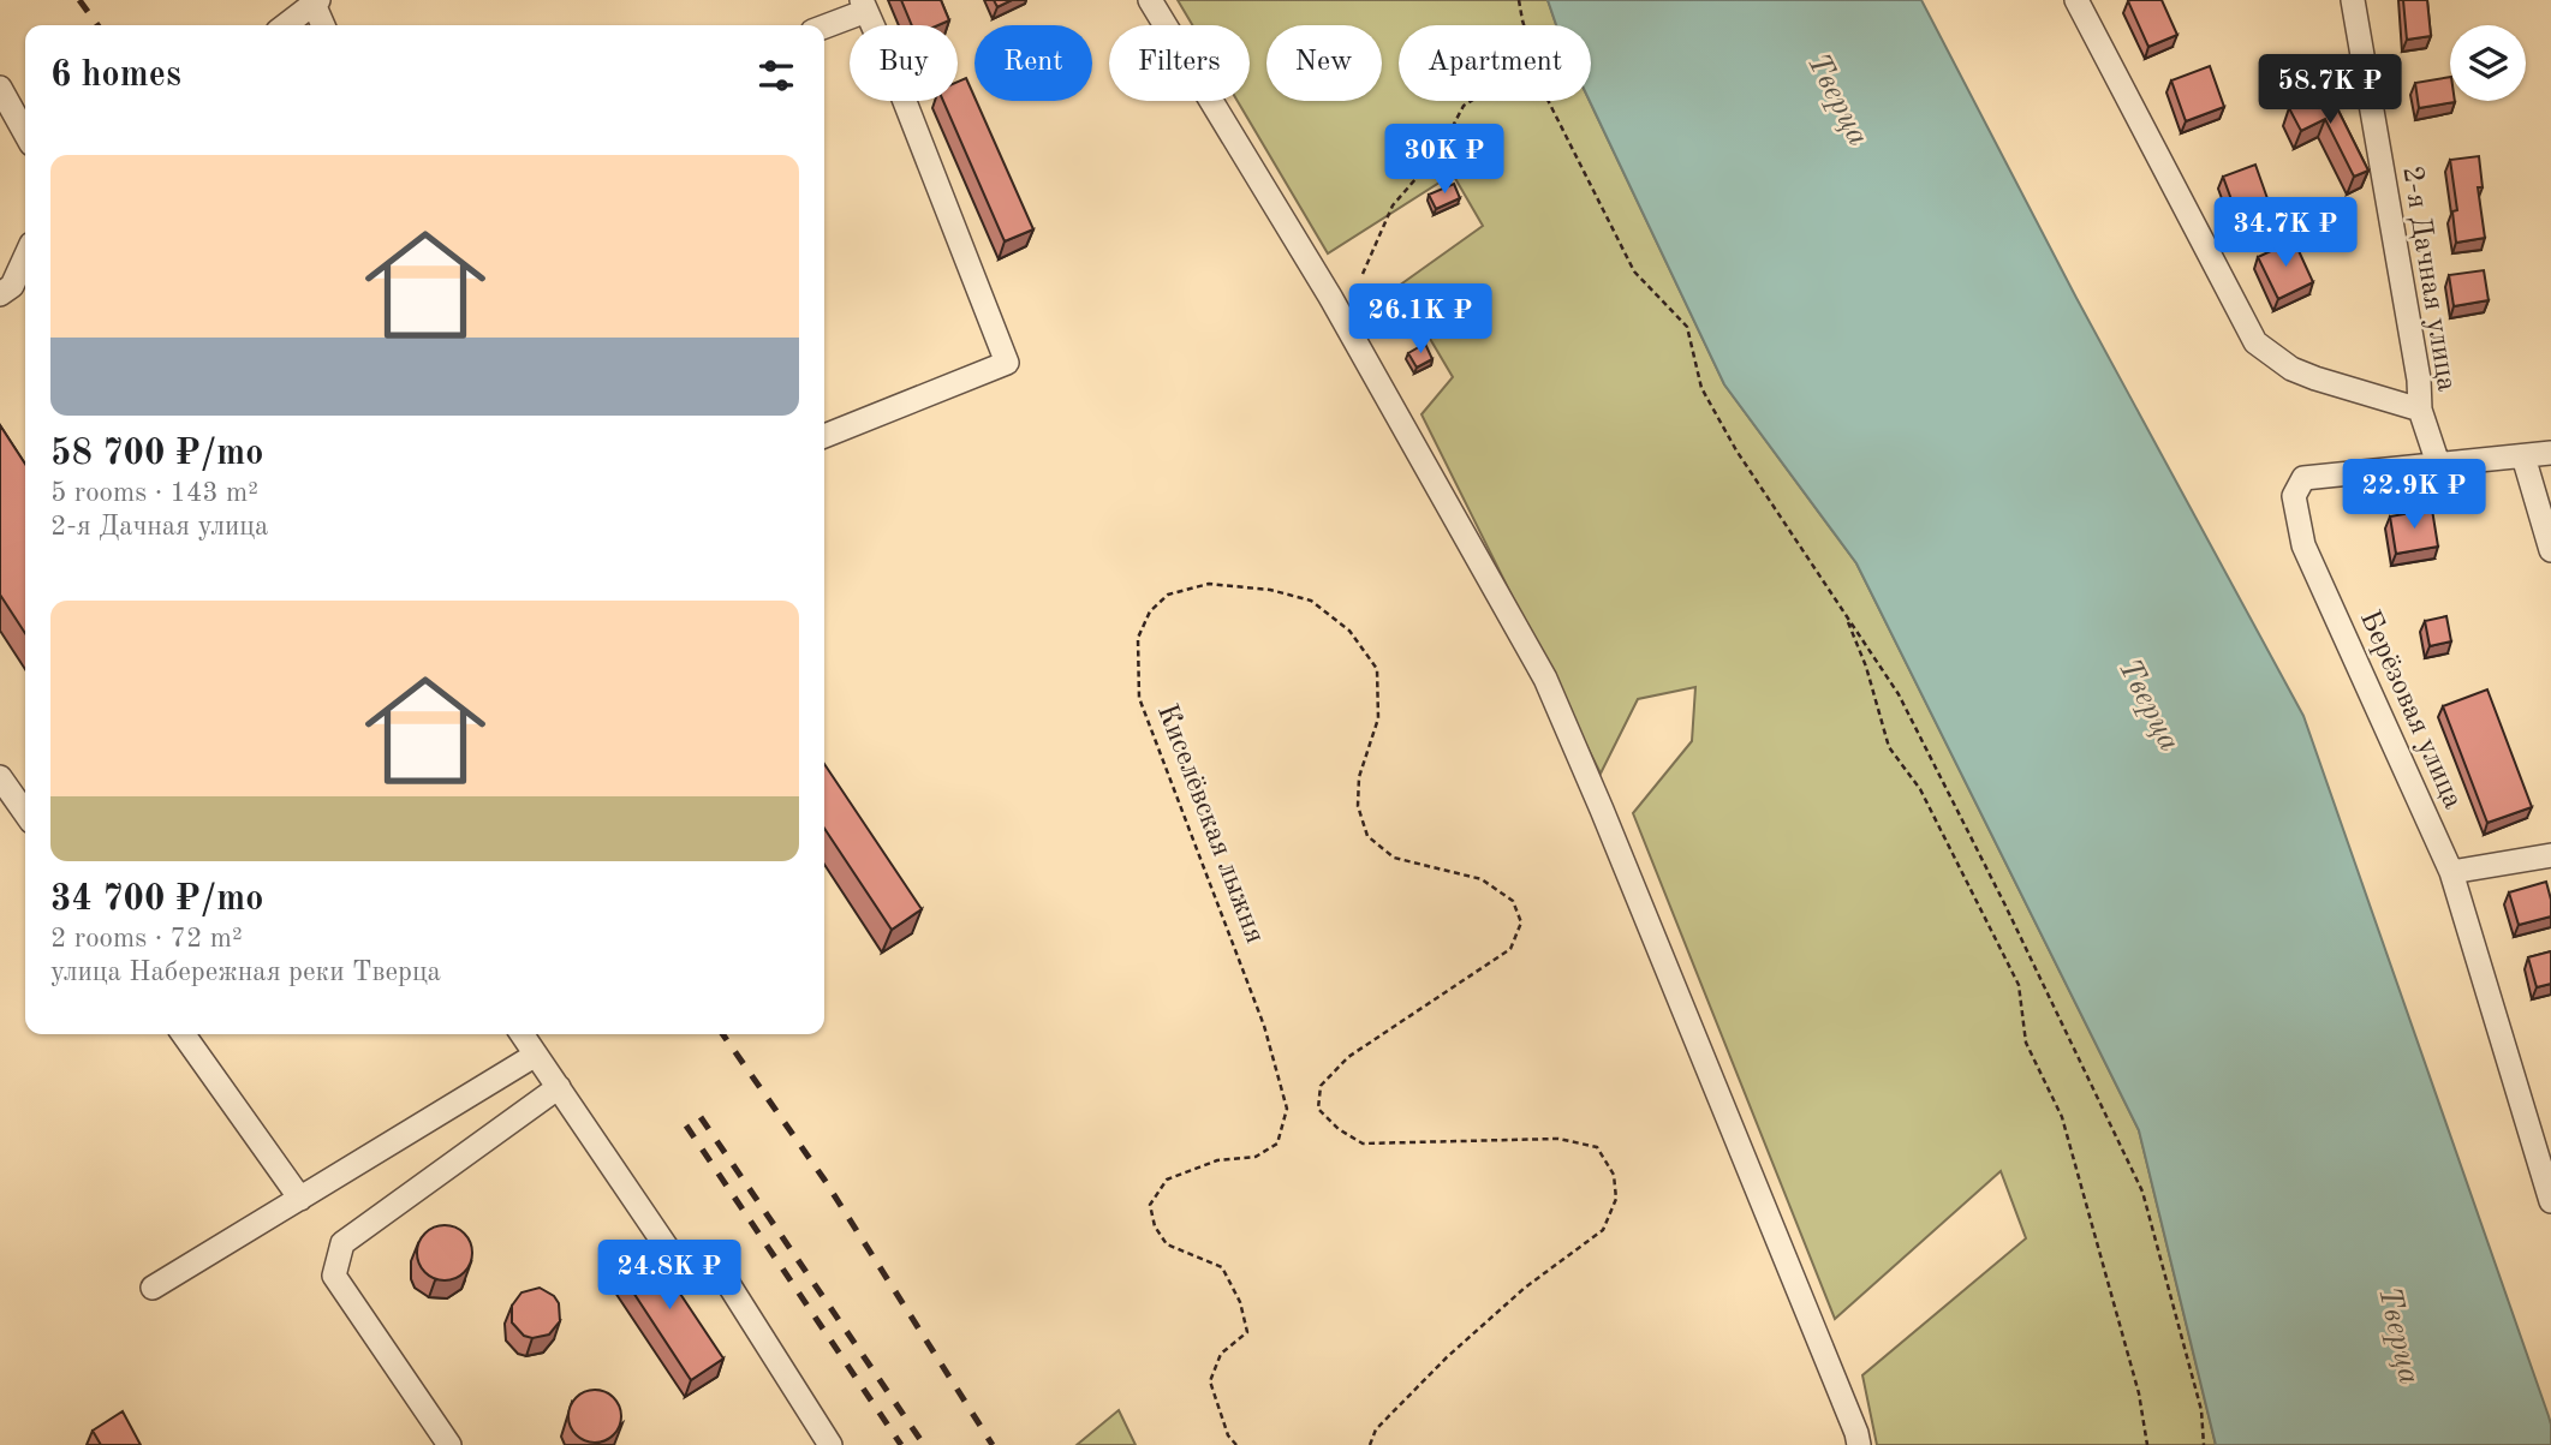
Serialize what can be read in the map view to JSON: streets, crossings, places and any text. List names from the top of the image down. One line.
{"streets":{"street":["2-я Дачная улица","Берёзовая улица"],"path":["Киселёвская лыжня"]},"crossings":[["2-я Дачная улица","Берёзовая улица"]],"water":["Тверца"],"page":{"chip":["Buy","Rent","Filters","New","Apartment"],"heading":"6 homes","price":["58.7K ₽","30K ₽","34.7K ₽","26.1K ₽","22.9K ₽","24.8K ₽"],"list":[{"name":"58 700 ₽/mo","note":"5 rooms · 143 m² · 2-я Дачная улица"},{"name":"34 700 ₽/mo","note":"2 rooms · 72 m² · улица Набережная реки Тверца"}]}}
